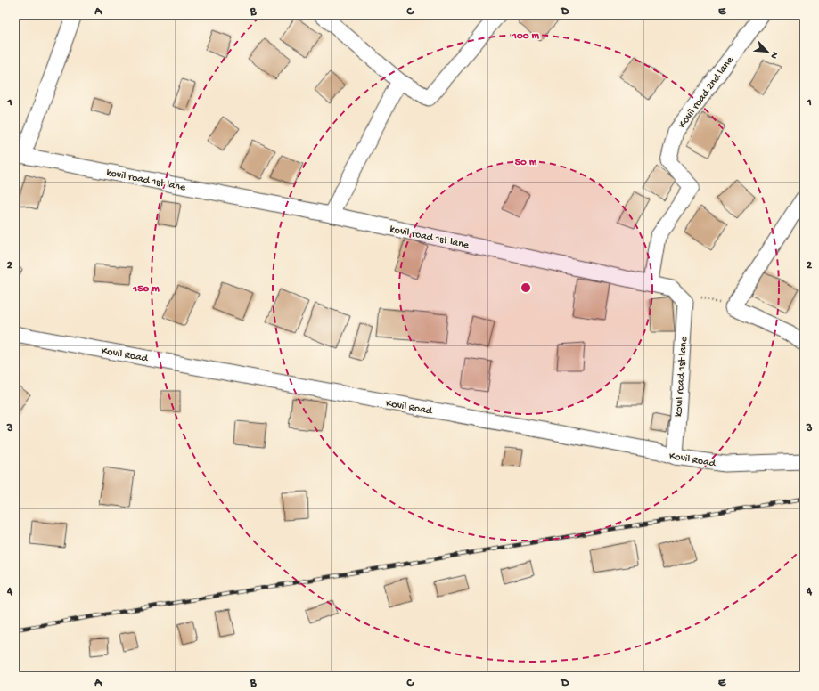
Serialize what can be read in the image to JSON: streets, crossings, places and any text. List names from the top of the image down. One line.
{"streets":{"street":["Kovil road 2nd lane","kovil road 1st lane","Kovil Road"]},"crossings":[["Kovil road 2nd lane","kovil road 1st lane"],["kovil road 1st lane","Kovil Road"]],"north":"bottom right","grid":{"columns":["A","B","C","D","E"],"rows":["1","2","3","4"]},"rings":["100 m","50 m","150 m"]}
